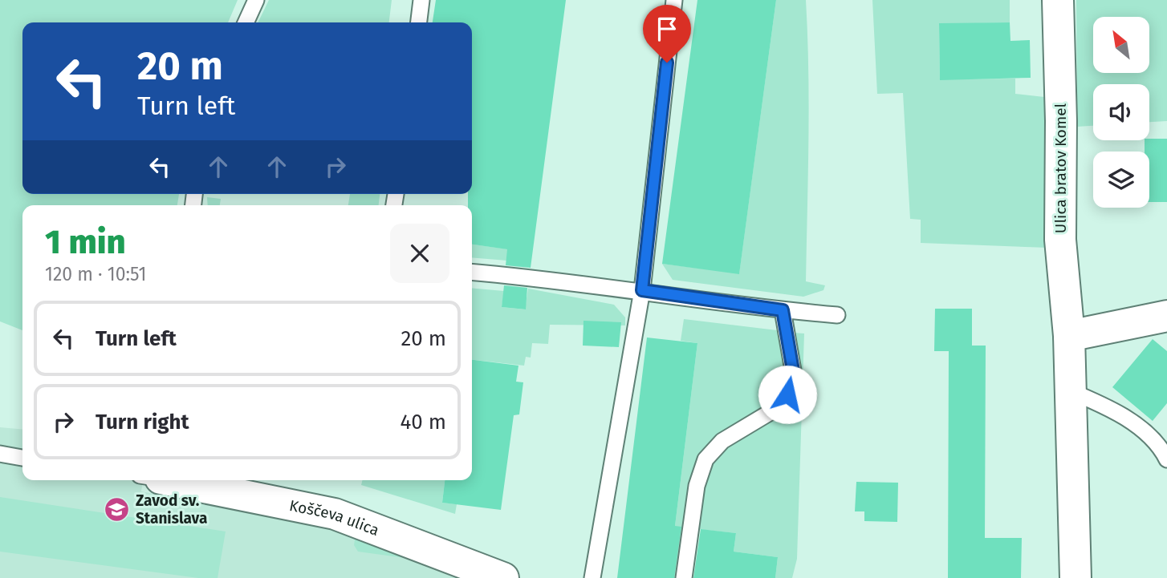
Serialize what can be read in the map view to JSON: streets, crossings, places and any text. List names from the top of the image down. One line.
{"streets":{"street":["Ulica bratov Komel","Koščeva ulica"]},"places":{"school or university":["Zavod sv. Stanislava"]},"north":"top left","page":{"turn":["20 m","Turn left"],"heading":["1 min","120 m · 10:51"],"list":[{"name":"Turn left","value":"20 m"},{"name":"Turn right","value":"40 m"}]}}
